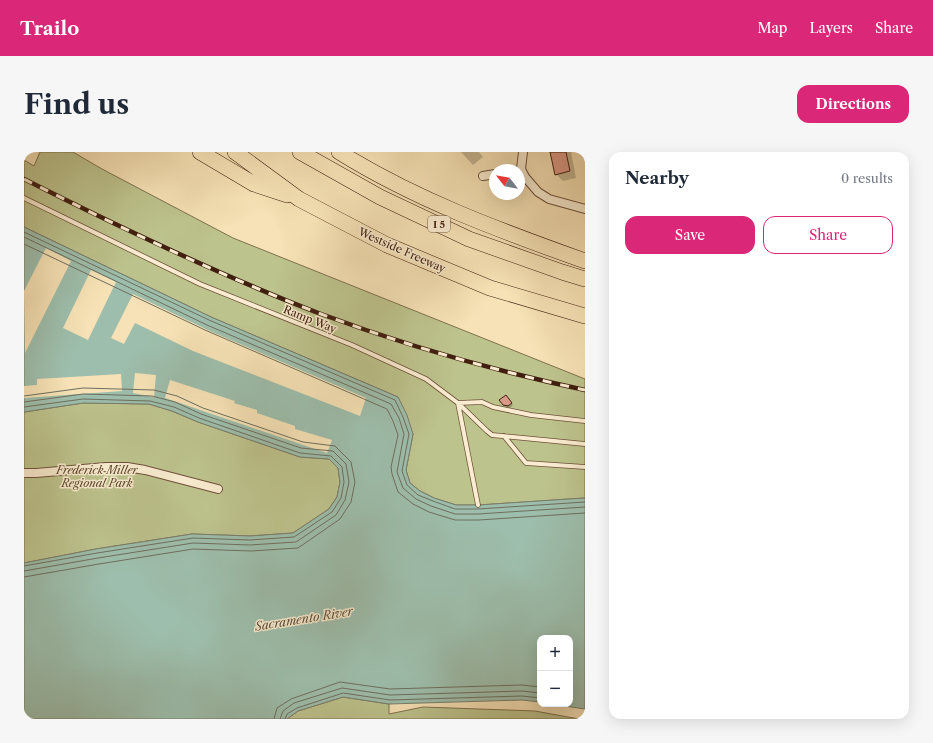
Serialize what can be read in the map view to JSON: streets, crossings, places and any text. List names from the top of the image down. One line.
{"streets":{"highway":["I 5","Westside Freeway"],"lane":["Ramp Way"]},"water":["Sacramento River"],"parks":["Frederick Miller Regional Park"],"north":"top left","page":{"header":"Trailo","nav":["Map","Layers","Share"],"buttons":["Directions",["Save","Share"]],"title":"Find us","heading":["Nearby","0 results"],"map_buttons":["+","−"]}}
